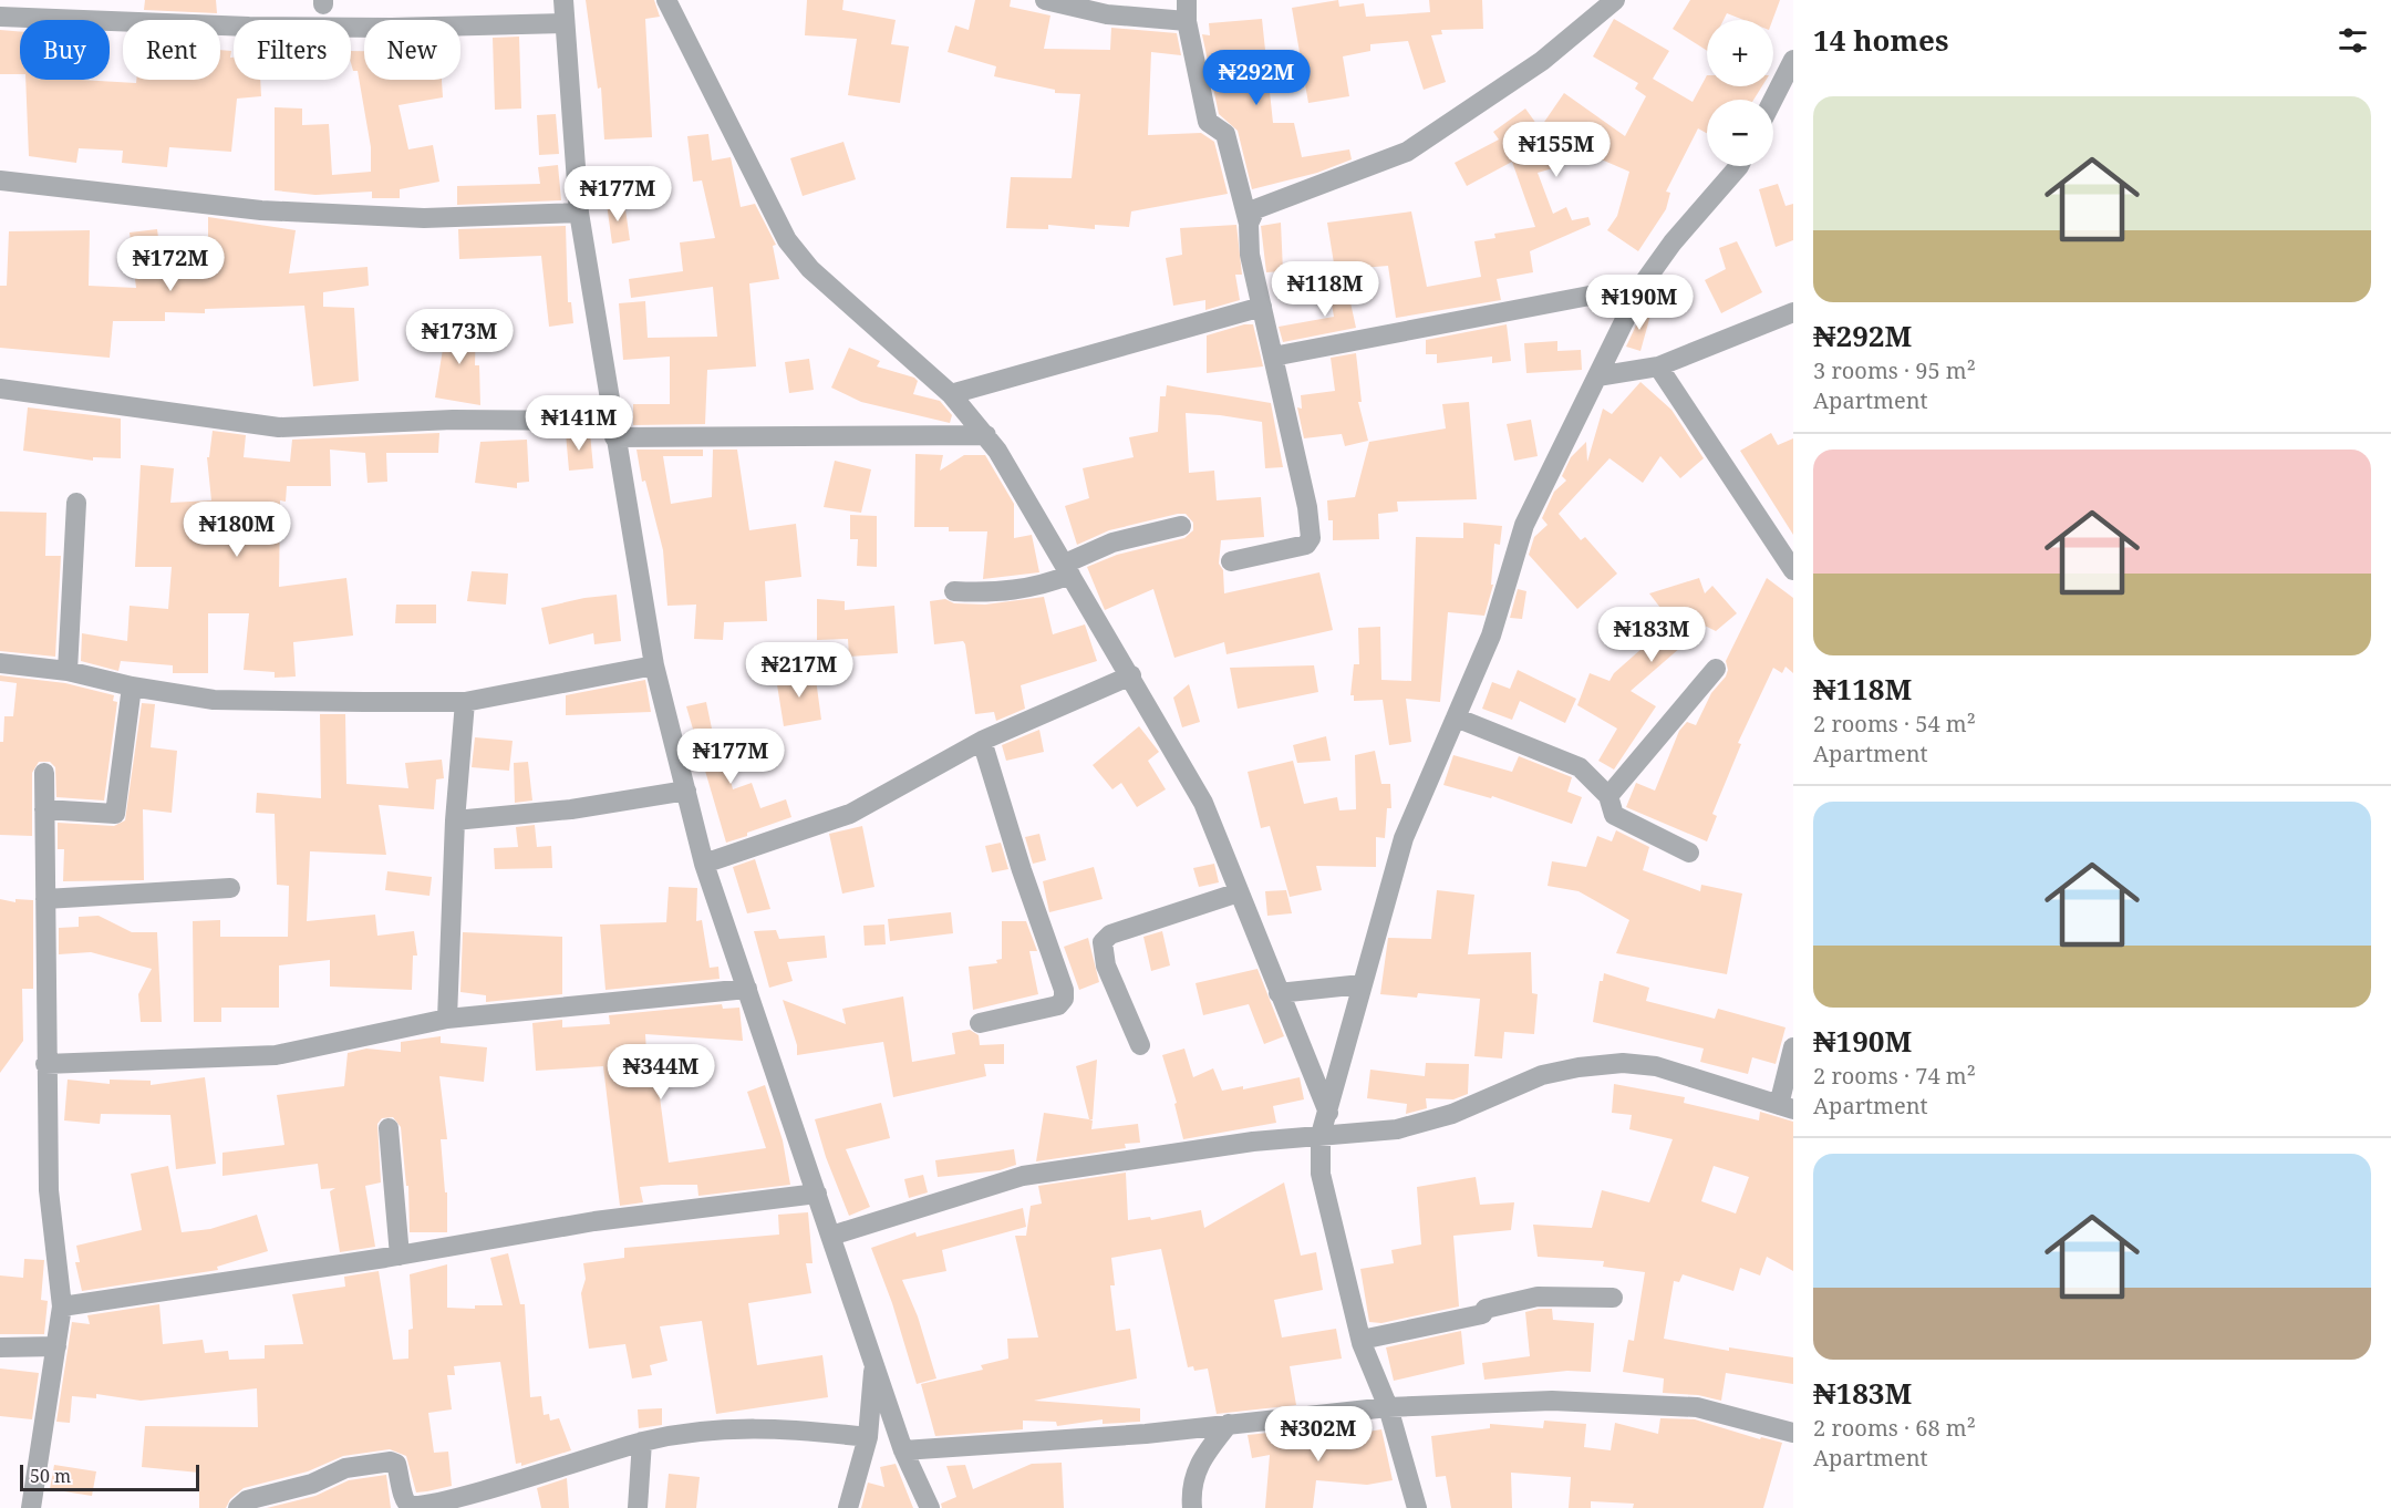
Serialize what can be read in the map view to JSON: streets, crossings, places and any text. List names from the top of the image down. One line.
{"scale_bar":"50 m","page":{"heading":"14 homes","map_buttons":["+","−"],"chip":["Buy","Rent","Filters","New"],"price":["₦292M","₦155M","₦177M","₦172M","₦118M","₦190M","₦173M","₦141M","₦180M","₦183M","₦217M","₦177M","₦344M","₦302M"],"list":[{"name":"₦292M","note":"3 rooms · 95 m² · Apartment"},{"name":"₦118M","note":"2 rooms · 54 m² · Apartment"},{"name":"₦190M","note":"2 rooms · 74 m² · Apartment"},{"name":"₦183M","note":"2 rooms · 68 m² · Apartment"}],"scale":"50 m"}}
